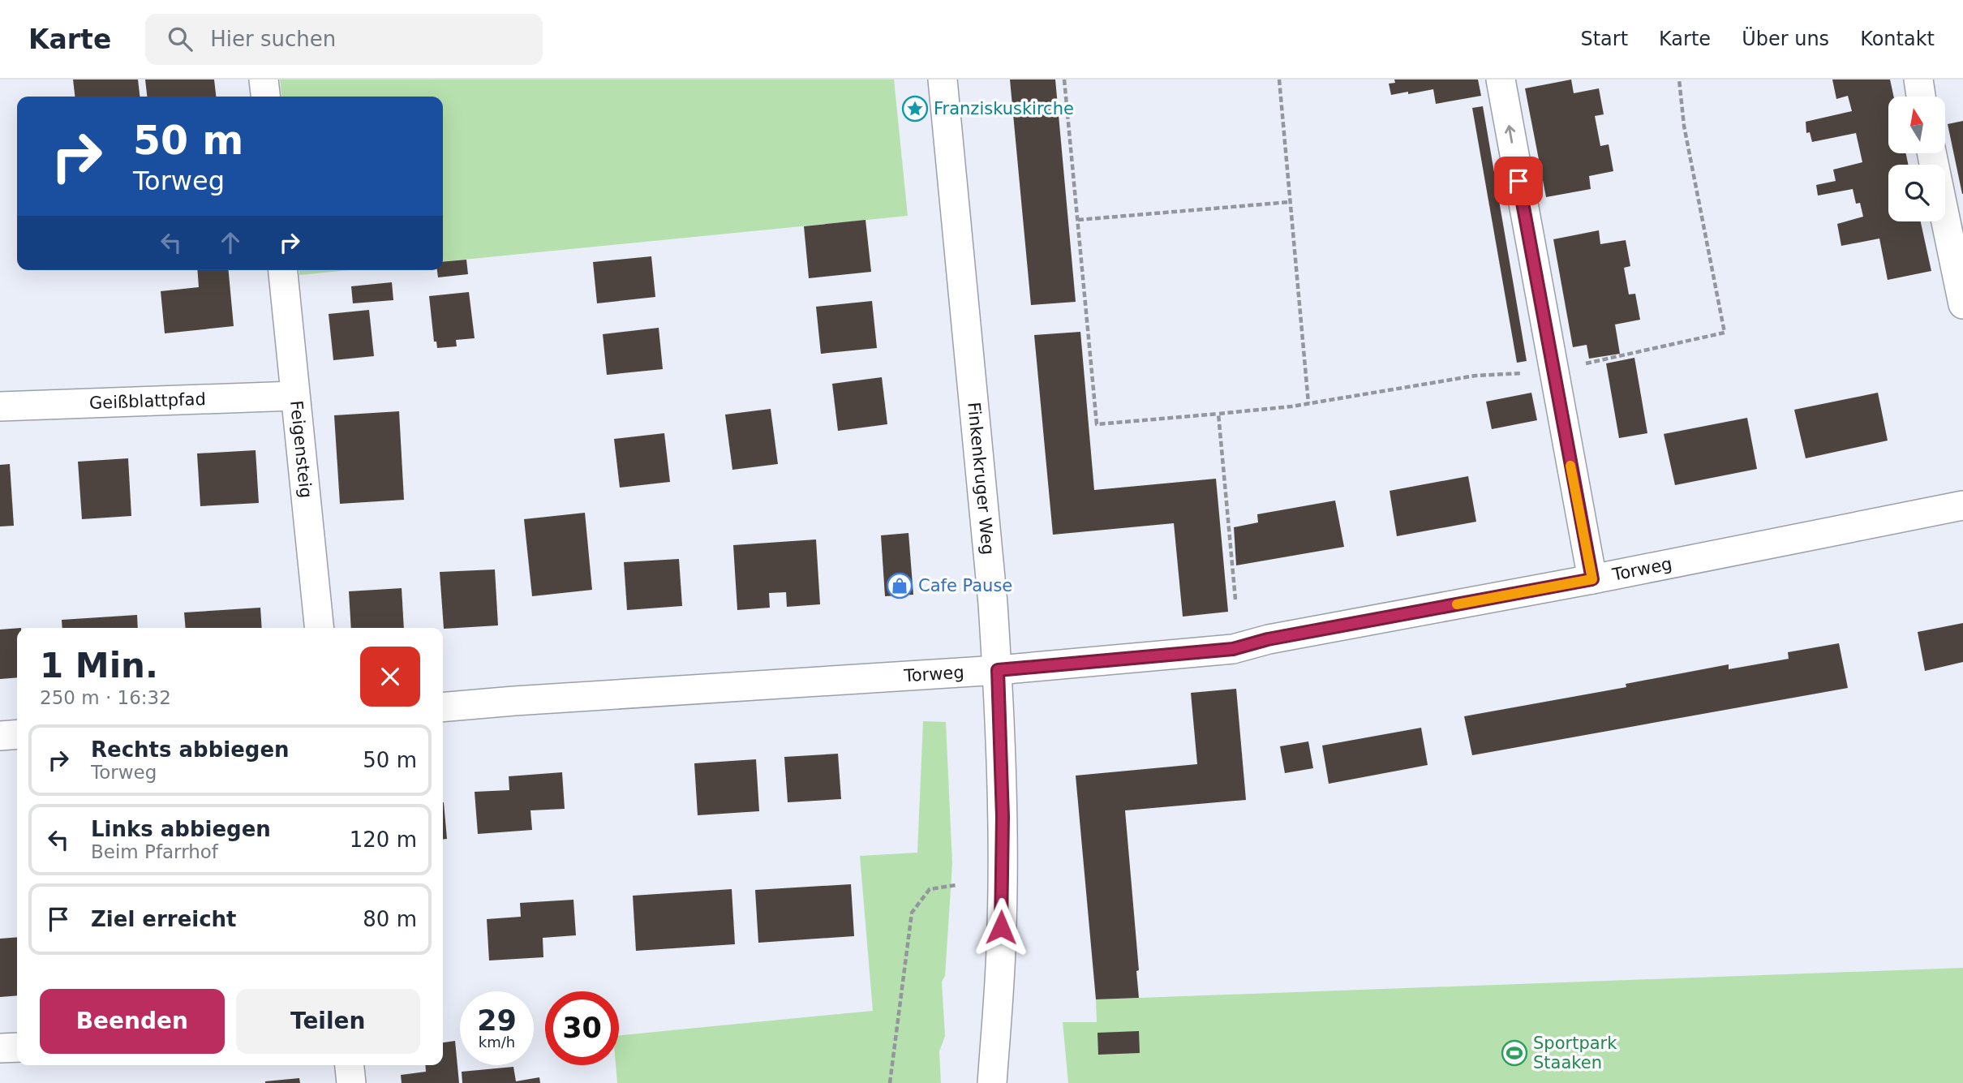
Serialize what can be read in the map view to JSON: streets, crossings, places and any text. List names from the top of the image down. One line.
{"streets":{"street":["Geißblattpfad","Feigensteig","Finkenkruger Weg","Torweg"]},"crossings":[["Geißblattpfad","Feigensteig"],["Finkenkruger Weg","Torweg"]],"places":{"place":["Franziskuskirche"],"shop":["Cafe Pause"],"sports":["Sportpark Staaken"]},"north":"top","page":{"header":"Karte","search":"Hier suchen","nav":["Start","Karte","Über uns","Kontakt"],"turn":["50 m","Torweg"],"heading":["1 Min.","250 m · 16:32"],"list":[{"name":"Rechts abbiegen","note":"Torweg","value":"50 m"},{"name":"Links abbiegen","note":"Beim Pfarrhof","value":"120 m"},{"name":"Ziel erreicht","value":"80 m"}],"buttons":["Beenden","Teilen"],"speed":"29 km/h","limit":"30"}}
